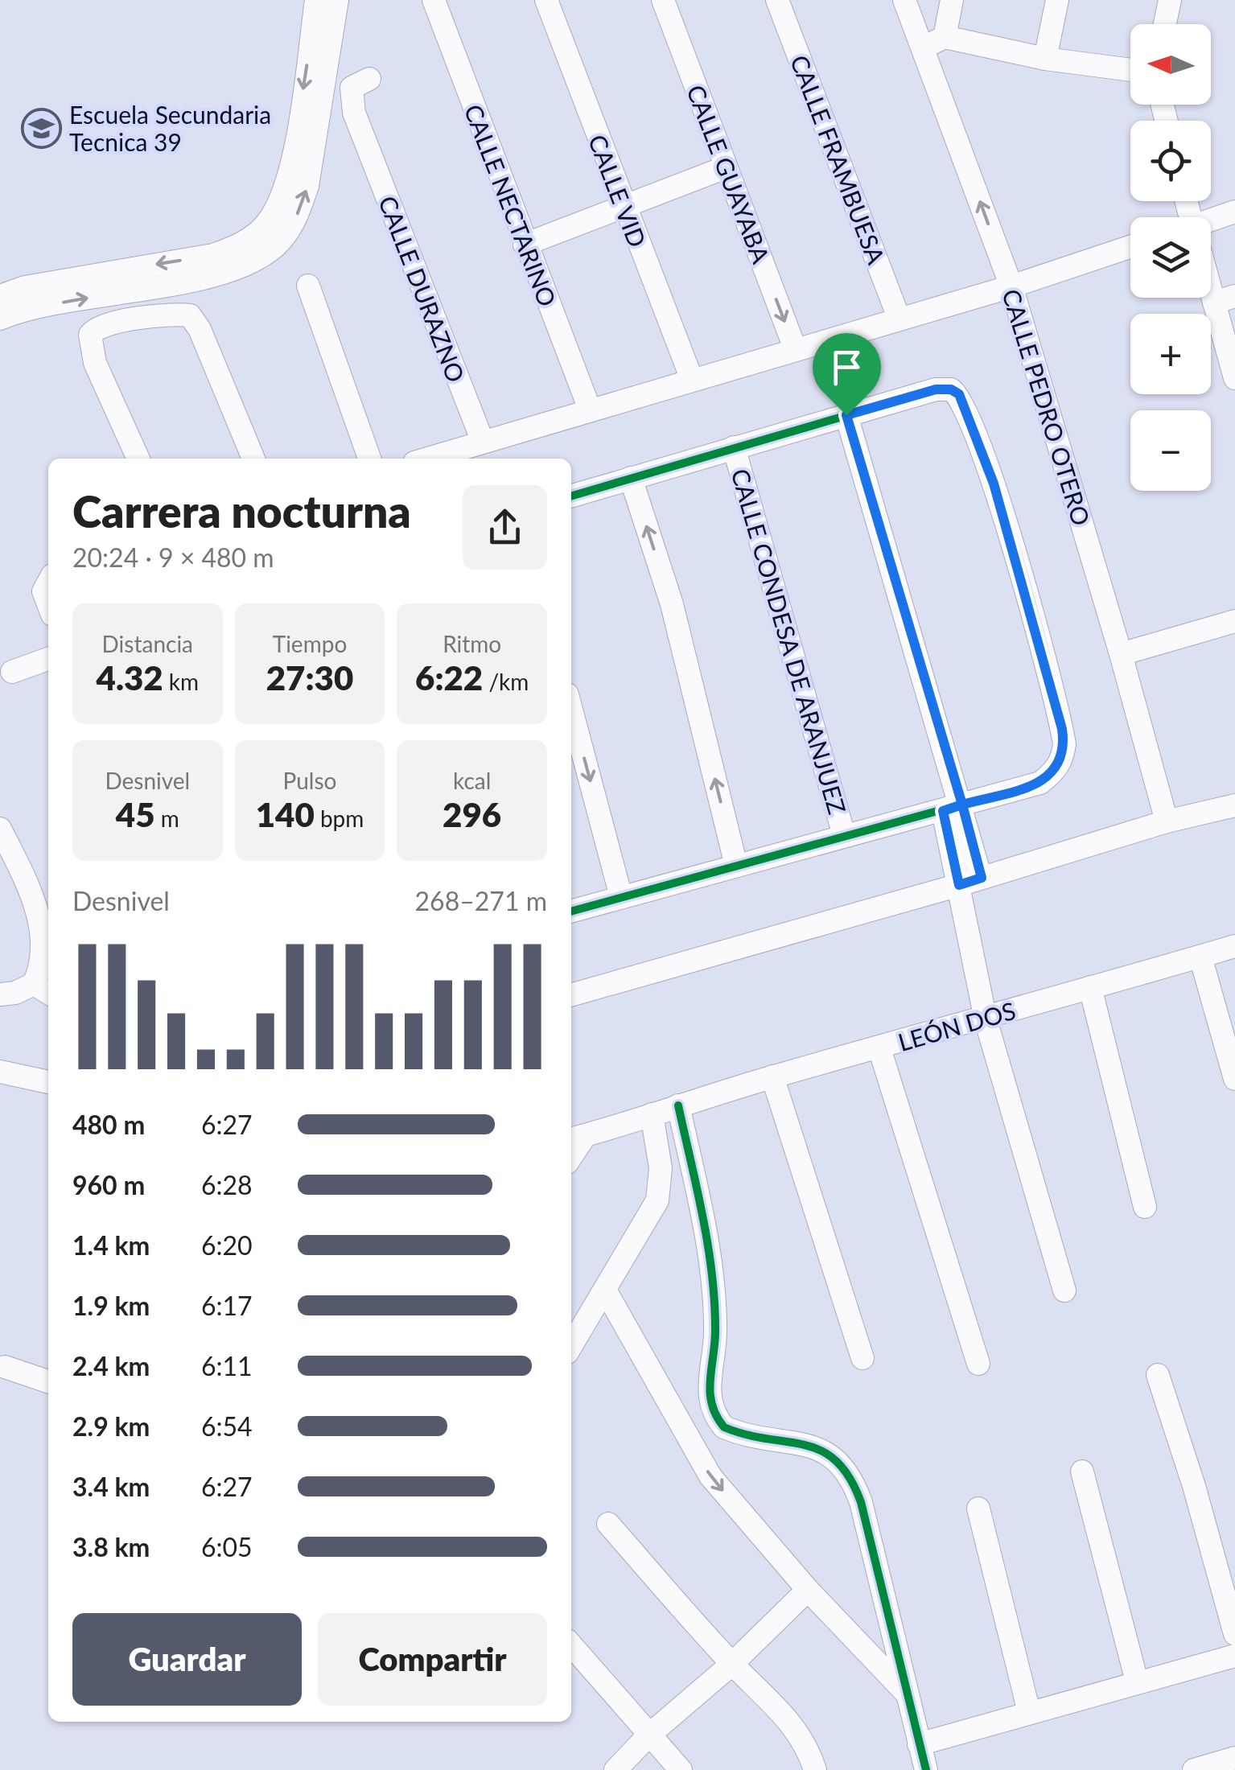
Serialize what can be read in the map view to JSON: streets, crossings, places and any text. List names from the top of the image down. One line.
{"streets":{"street":["CALLE FRAMBUESA","CALLE GUAYABA","CALLE VID","CALLE NECTARINO","CALLE DURAZNO","CALLE PEDRO OTERO","CALLE CONDESA DE ARANJUEZ","LEÓN DOS"]},"one_way":["CALLE GUAYABA"],"places":{"school or university":["Escuela Secundaria Tecnica 39"]},"north":"left","page":{"map_buttons":["+","−"],"heading":["Carrera nocturna","20:24 · 9 × 480 m"],"stats":[["Distancia","4.32 km"],["Tiempo","27:30"],["Ritmo","6:22 /km"],["Desnivel","45 m"],["Pulso","140 bpm"],["kcal","296"]],"chart":["Desnivel","268–271 m"],"list":[{"name":"480 m","note":"6:27"},{"name":"960 m","note":"6:28"},{"name":"1.4 km","note":"6:20"},{"name":"1.9 km","note":"6:17"},{"name":"2.4 km","note":"6:11"},{"name":"2.9 km","note":"6:54"},{"name":"3.4 km","note":"6:27"},{"name":"3.8 km","note":"6:05"}],"buttons":["Guardar","Compartir"]}}
